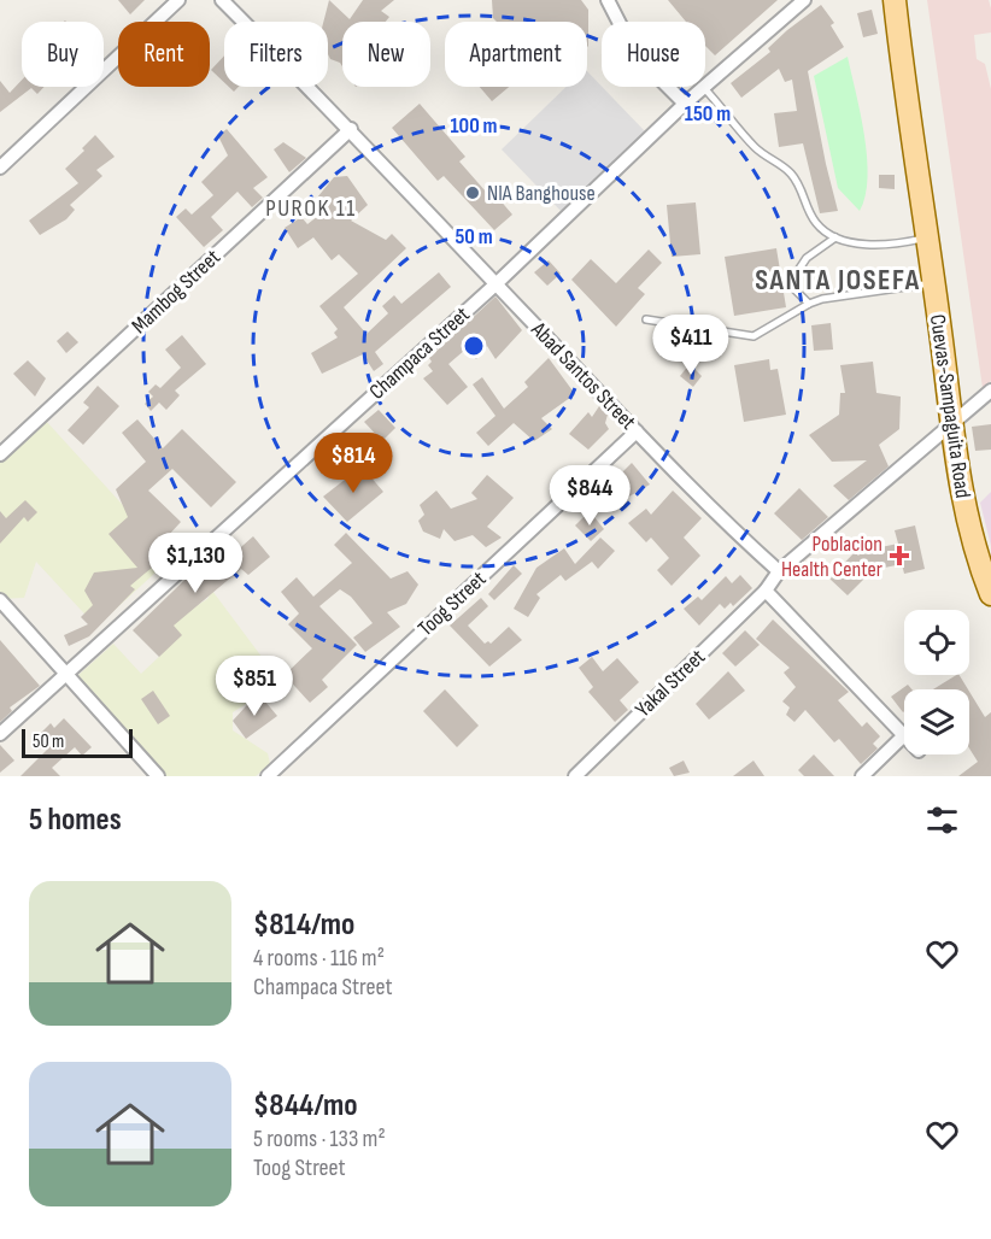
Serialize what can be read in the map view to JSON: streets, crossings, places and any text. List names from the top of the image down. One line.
{"streets":{"main road":["Cuevas-Sampaguita Road"],"street":["Mambog Street","Champaca Street","Abad Santos Street","Toog Street","Yakal Street"]},"crossings":[["Mambog Street","Abad Santos Street"],["Champaca Street","Abad Santos Street"],["Abad Santos Street","Toog Street"]],"districts":["PUROK 11","SANTA JOSEFA"],"places":{"other":["NIA Banghouse"],"health":["Poblacion Health Center"]},"scale_bar":"50 m","page":{"chip":["Buy","Rent","Filters","New","Apartment","House"],"price":["$411","$814","$844","$1,130","$851"],"scale":"50 m","heading":"5 homes","list":[{"name":"$814/mo","note":"4 rooms · 116 m² · Champaca Street"},{"name":"$844/mo","note":"5 rooms · 133 m² · Toog Street"}]},"rings":["150 m","100 m","50 m"]}
